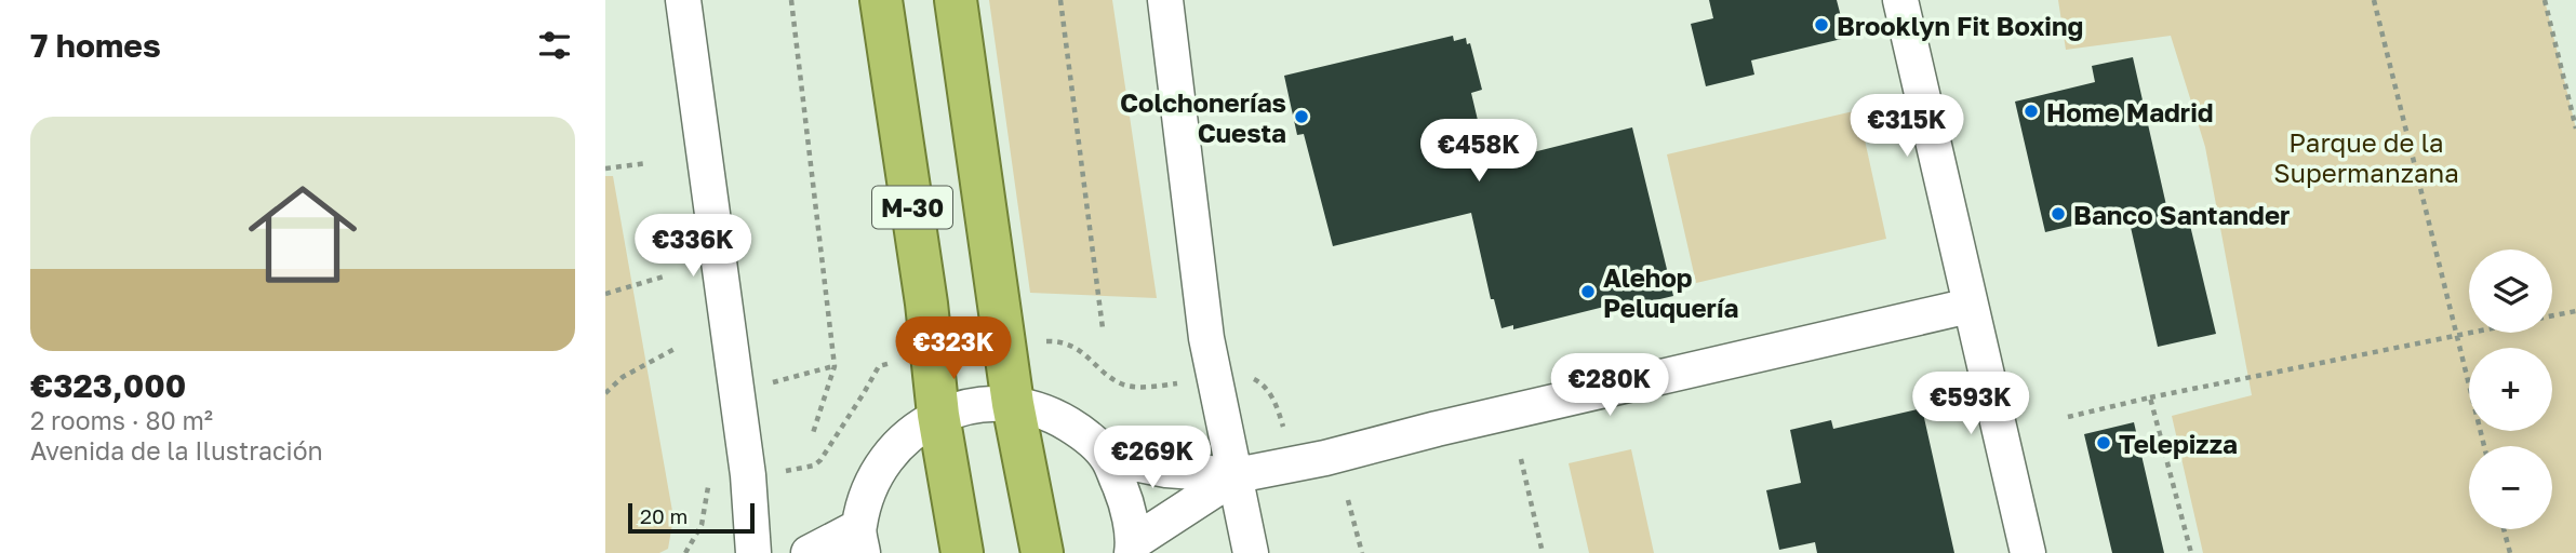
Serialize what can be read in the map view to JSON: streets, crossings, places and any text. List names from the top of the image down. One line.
{"streets":{"highway":["M-30"]},"parks":["Parque de la Supermanzana"],"places":["Brooklyn Fit Boxing","Home Madrid","Colchonerías Cuesta","Banco Santander","Alehop Peluquería","Telepizza"],"scale_bar":"20 m","page":{"heading":"7 homes","list":[{"name":"€323,000","note":"2 rooms · 80 m² · Avenida de la Ilustración"}],"price":["€315K","€458K","€336K","€323K","€280K","€593K","€269K"],"map_buttons":["+","−"],"scale":"20 m"}}
